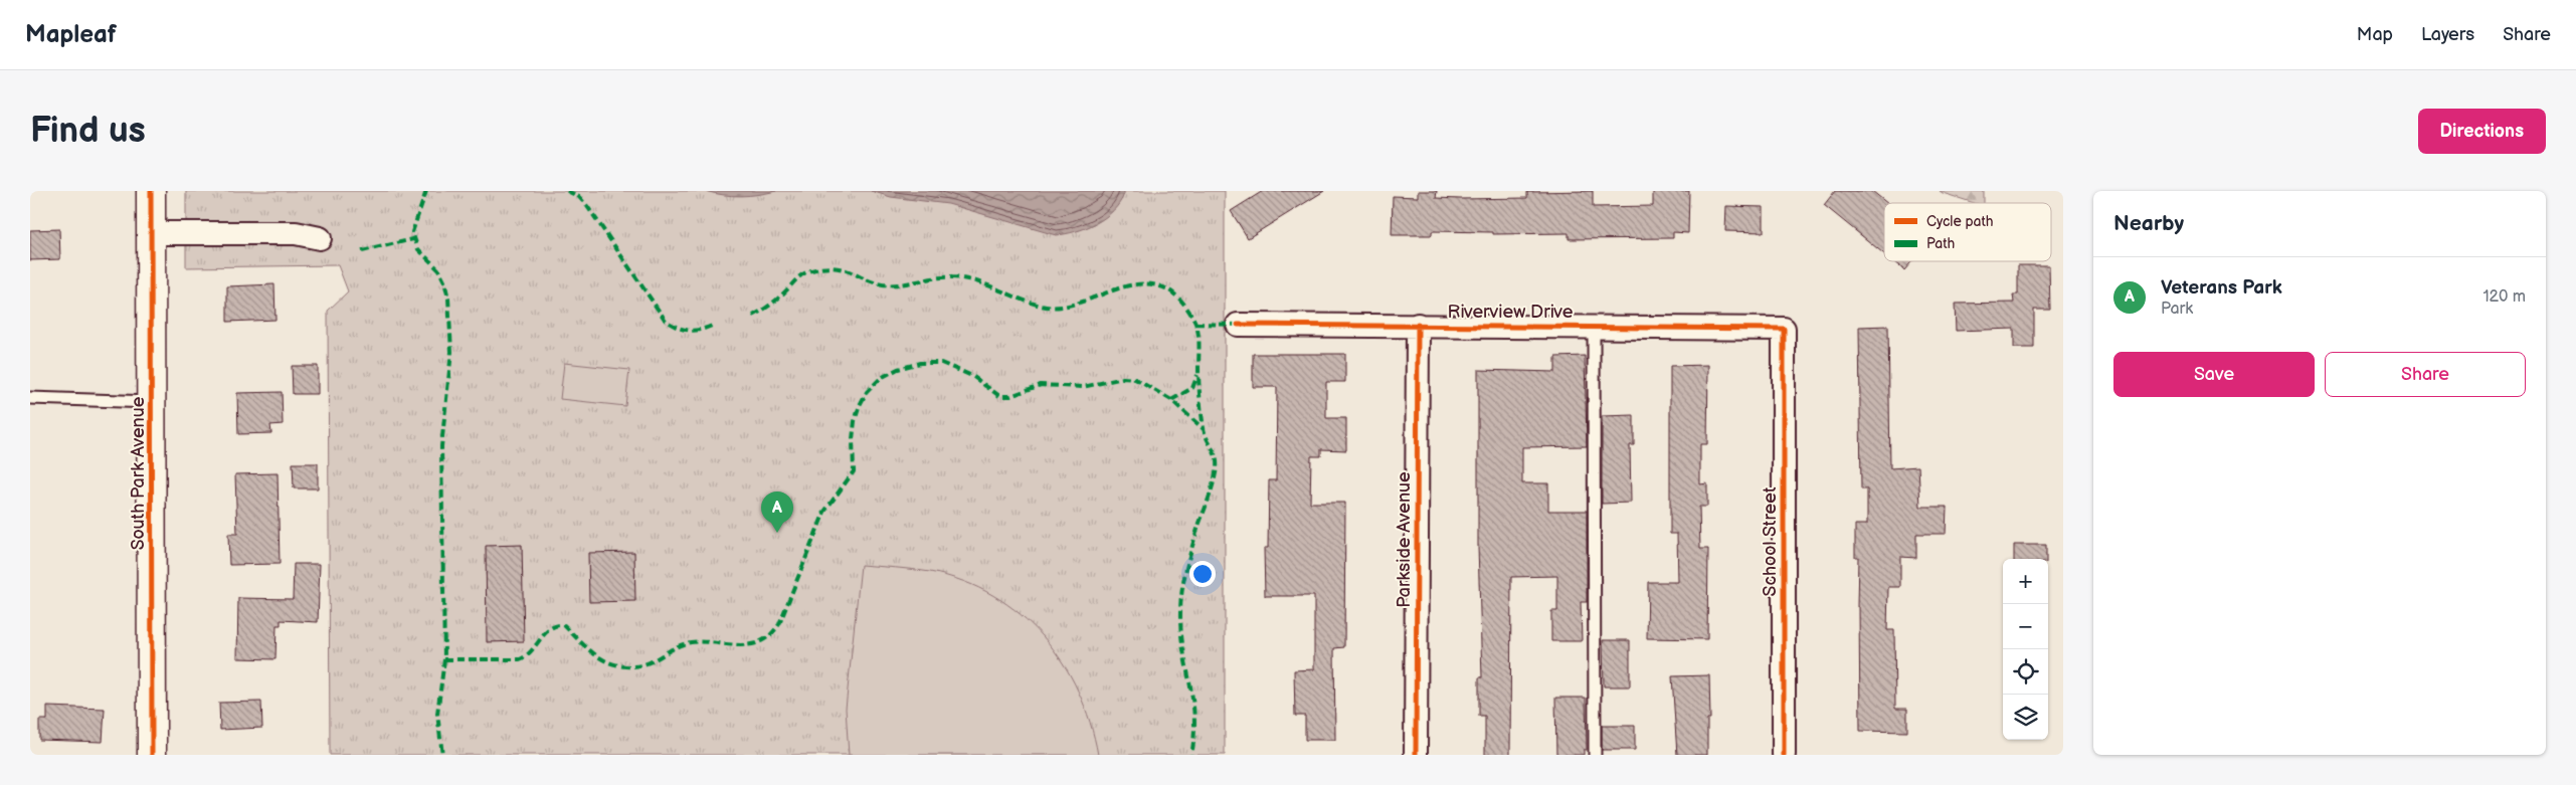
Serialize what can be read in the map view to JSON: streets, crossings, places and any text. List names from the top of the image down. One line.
{"streets":{"street":["Riverview Drive","South Park Avenue","Parkside Avenue","School Street"]},"crossings":[["Riverview Drive","Parkside Avenue"],["Riverview Drive","School Street"]],"legend":["Cycle path","Path"],"page":{"header":"Mapleaf","nav":["Map","Layers","Share"],"buttons":["Directions",["Save","Share"]],"title":"Find us","heading":"Nearby","list":[{"mark":"A","name":"Veterans Park","note":"Park","value":"120 m"}],"pins":"A","map_buttons":["+","−"]}}
